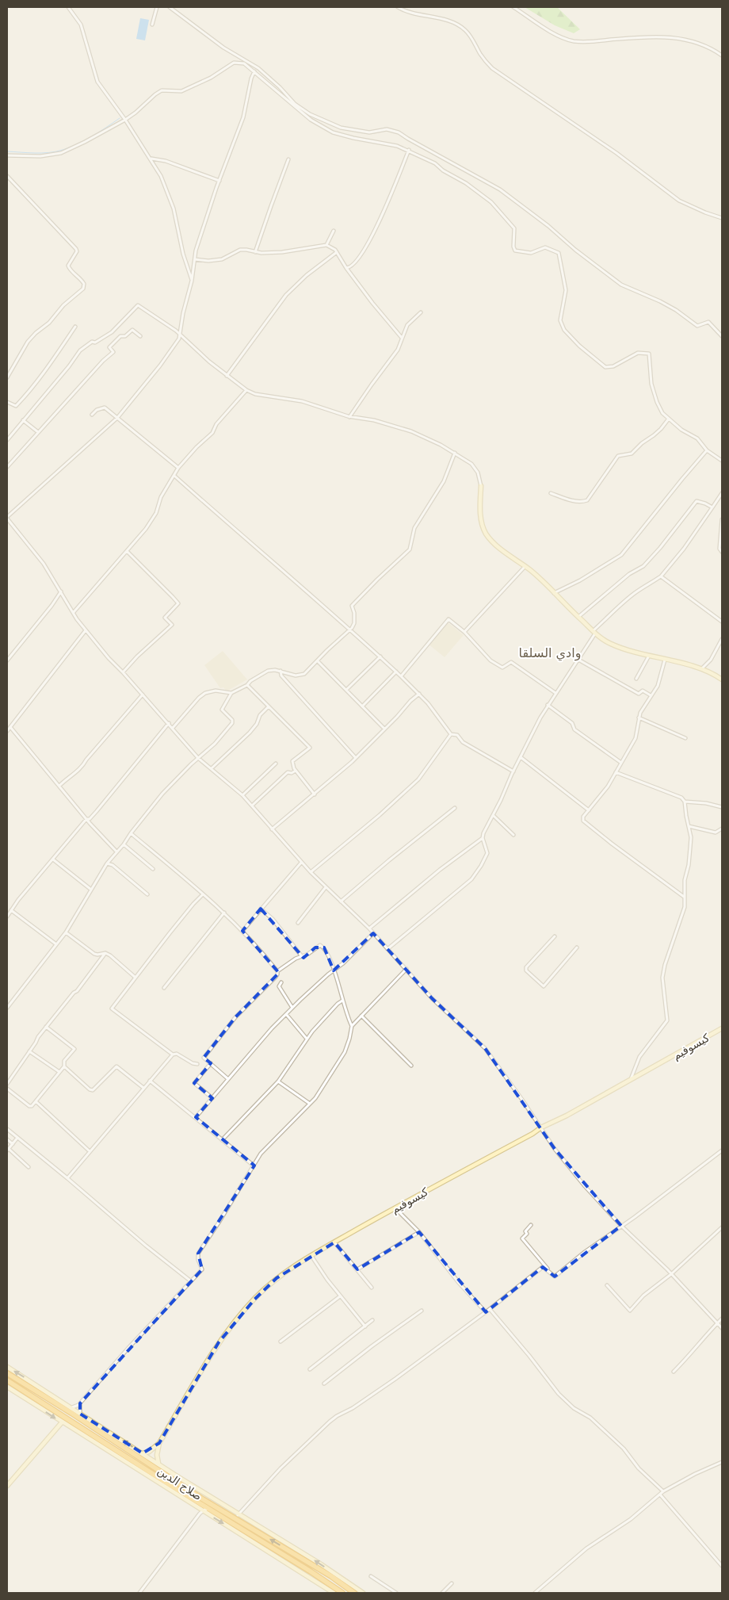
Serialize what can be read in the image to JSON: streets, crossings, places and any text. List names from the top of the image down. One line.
{"streets":{"highway":["صلاح الدين"],"street":["كيسوفيم"]},"districts":["وادي السلقا"]}
